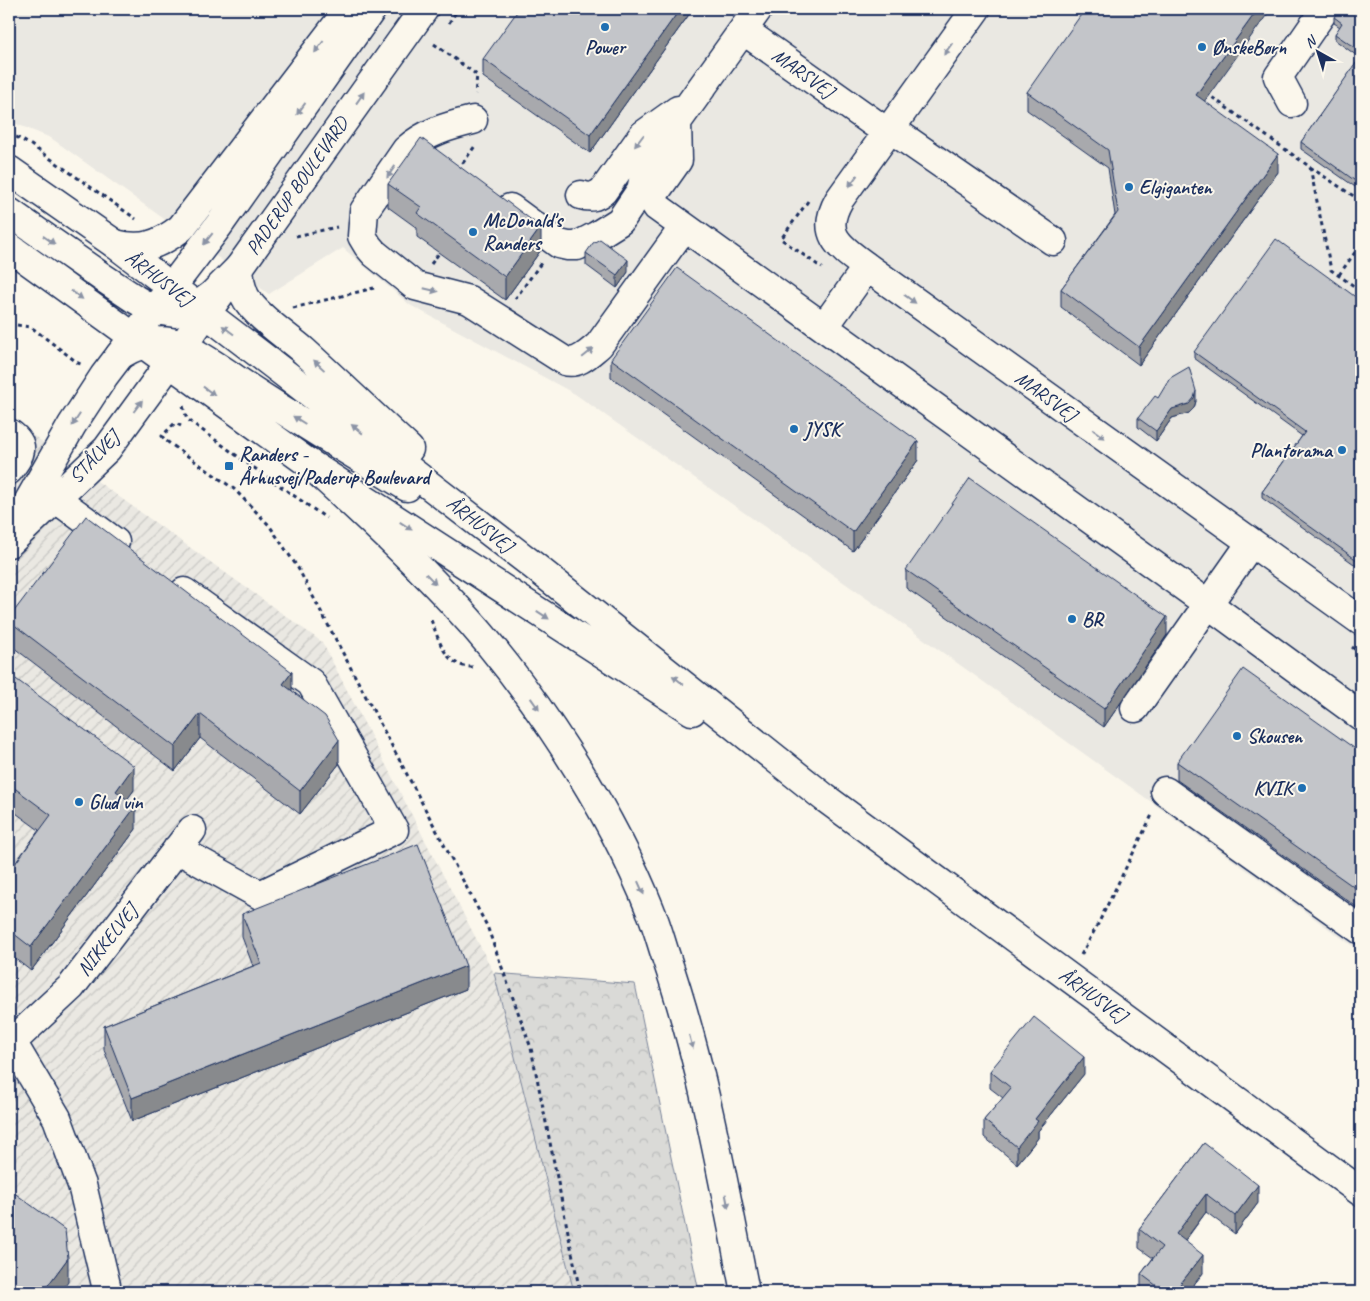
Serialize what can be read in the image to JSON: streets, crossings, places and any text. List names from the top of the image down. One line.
{"streets":{"main road":["MARSVEJ","PADERUP BOULEVARD","ÅRHUSVEJ","STÅLVEJ","NIKKELVEJ"]},"crossings":[["PADERUP BOULEVARD","ÅRHUSVEJ"],["PADERUP BOULEVARD","STÅLVEJ"],["ÅRHUSVEJ","STÅLVEJ"]],"places":{"other":["Power","ØnskeBørn","Elgiganten","McDonald's Randers","JYSK","Plantorama","BR","Skousen","KVIK","Glud vin"],"transit":["Randers - Århusvej/Paderup Boulevard"]},"north":"top left"}
